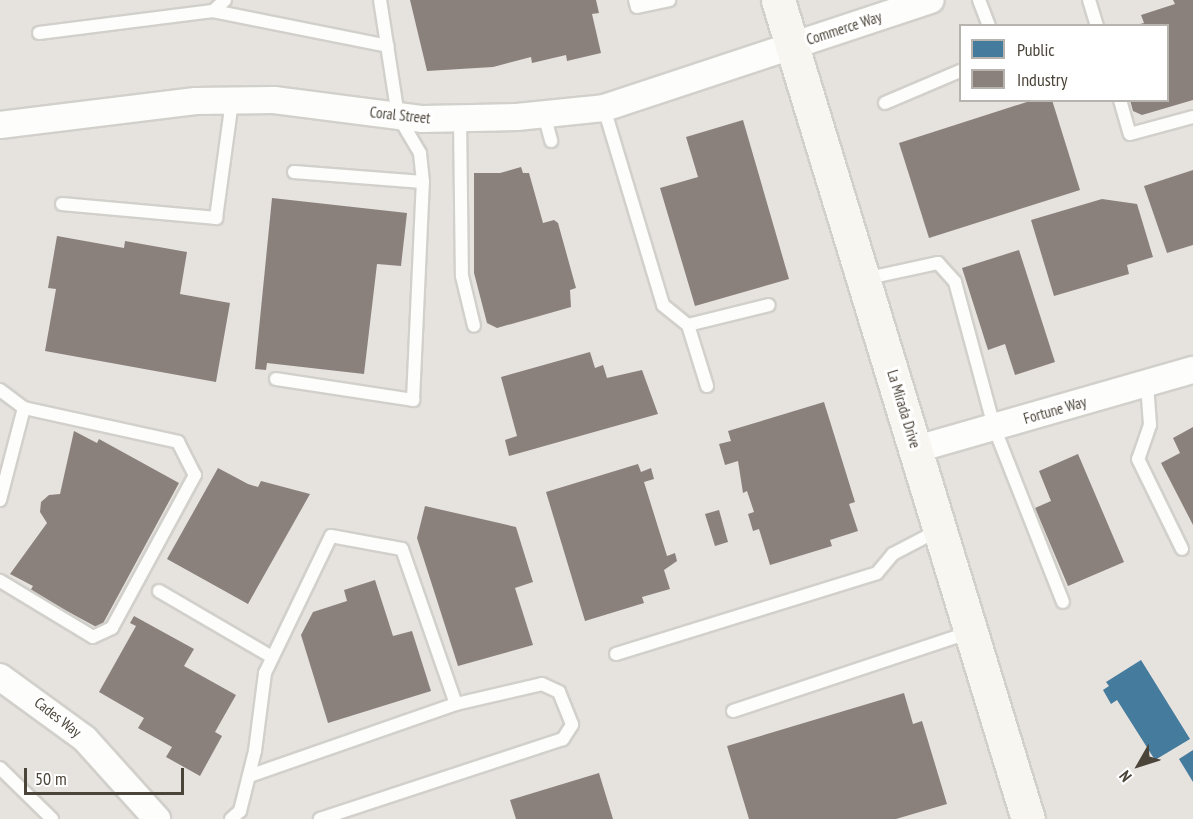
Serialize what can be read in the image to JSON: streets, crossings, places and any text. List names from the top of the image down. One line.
{"streets":{"main road":["La Mirada Drive"],"street":["Commerce Way","Coral Street","Fortune Way","Cades Way"]},"crossings":[["Commerce Way","Coral Street"],["Commerce Way","La Mirada Drive"],["Coral Street","La Mirada Drive"],["La Mirada Drive","Fortune Way"]],"legend":["Public","Industry"],"scale_bar":"50 m","north":"bottom left"}
